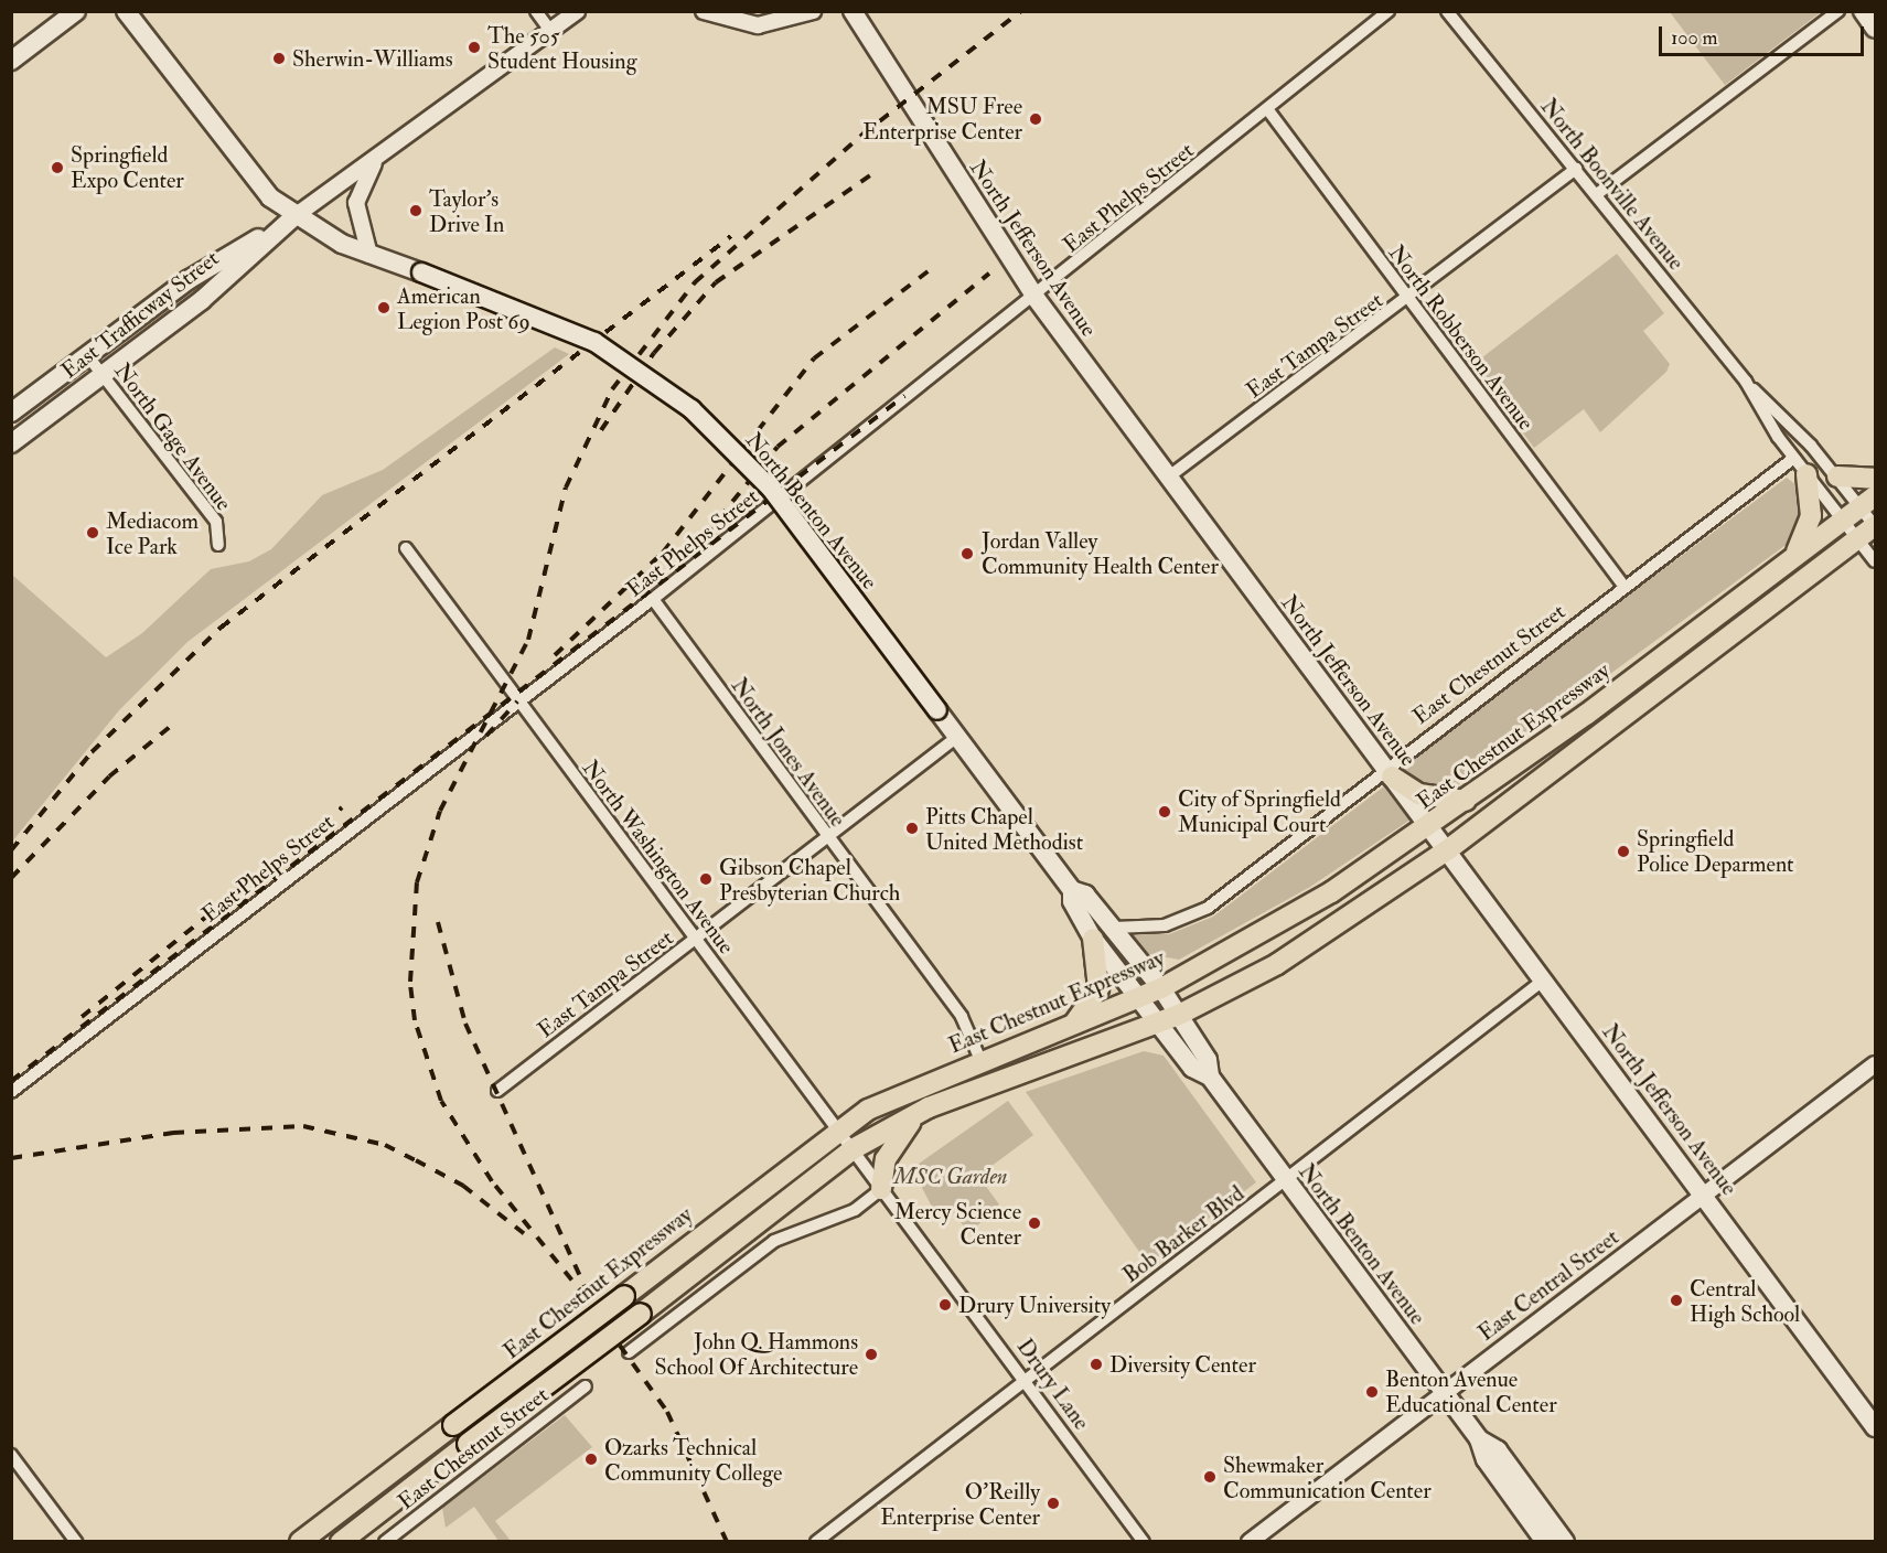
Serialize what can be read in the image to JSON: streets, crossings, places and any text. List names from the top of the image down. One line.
{"streets":{"main road":["North Jefferson Avenue","East Trafficway Street","North Benton Avenue","East Chestnut Expressway"],"street":["North Boonville Avenue","East Phelps Street","North Robberson Avenue","East Tampa Street","North Gage Avenue","East Chestnut Street","North Jones Avenue","North Washington Avenue","Bob Barker Blvd","East Central Street","Drury Lane"]},"crossings":[["North Boonville Avenue","East Tampa Street"],["North Boonville Avenue","East Chestnut Street"],["North Boonville Avenue","East Chestnut Expressway"],["East Phelps Street","North Jefferson Avenue"],["East Phelps Street","North Robberson Avenue"],["East Phelps Street","North Jones Avenue"],["East Phelps Street","North Washington Avenue"],["North Jefferson Avenue","East Tampa Street"],["North Jefferson Avenue","East Chestnut Street"],["North Jefferson Avenue","East Chestnut Expressway"],["North Jefferson Avenue","Bob Barker Blvd"],["North Jefferson Avenue","East Central Street"],["East Trafficway Street","North Gage Avenue"],["East Trafficway Street","North Benton Avenue"],["North Robberson Avenue","East Tampa Street"],["North Robberson Avenue","East Chestnut Street"],["East Tampa Street","North Benton Avenue"],["East Tampa Street","North Jones Avenue"],["East Tampa Street","North Washington Avenue"],["North Benton Avenue","East Chestnut Street"],["North Benton Avenue","East Chestnut Expressway"],["North Benton Avenue","Bob Barker Blvd"],["North Benton Avenue","East Central Street"],["East Chestnut Expressway","North Jones Avenue"],["East Chestnut Expressway","North Washington Avenue"],["North Washington Avenue","Drury Lane"],["Bob Barker Blvd","Drury Lane"]],"parks":["MSC Garden"],"places":["The 505 Student Housing","Sherwin-Williams","MSU Free Enterprise Center","Springfield Expo Center","Taylor's Drive In","American Legion Post 69","Mediacom Ice Park","Jordan Valley Community Health Center","City of Springfield Municipal Court","Pitts Chapel United Methodist","Springfield Police Deparment","Gibson Chapel Presbyterian Church","Mercy Science Center","Central High School","Drury University","John Q. Hammons School Of Architecture","Diversity Center","Benton Avenue Educational Center","Ozarks Technical Community College","Shewmaker Communication Center","O'Reilly Enterprise Center"],"scale_bar":"100 m"}
